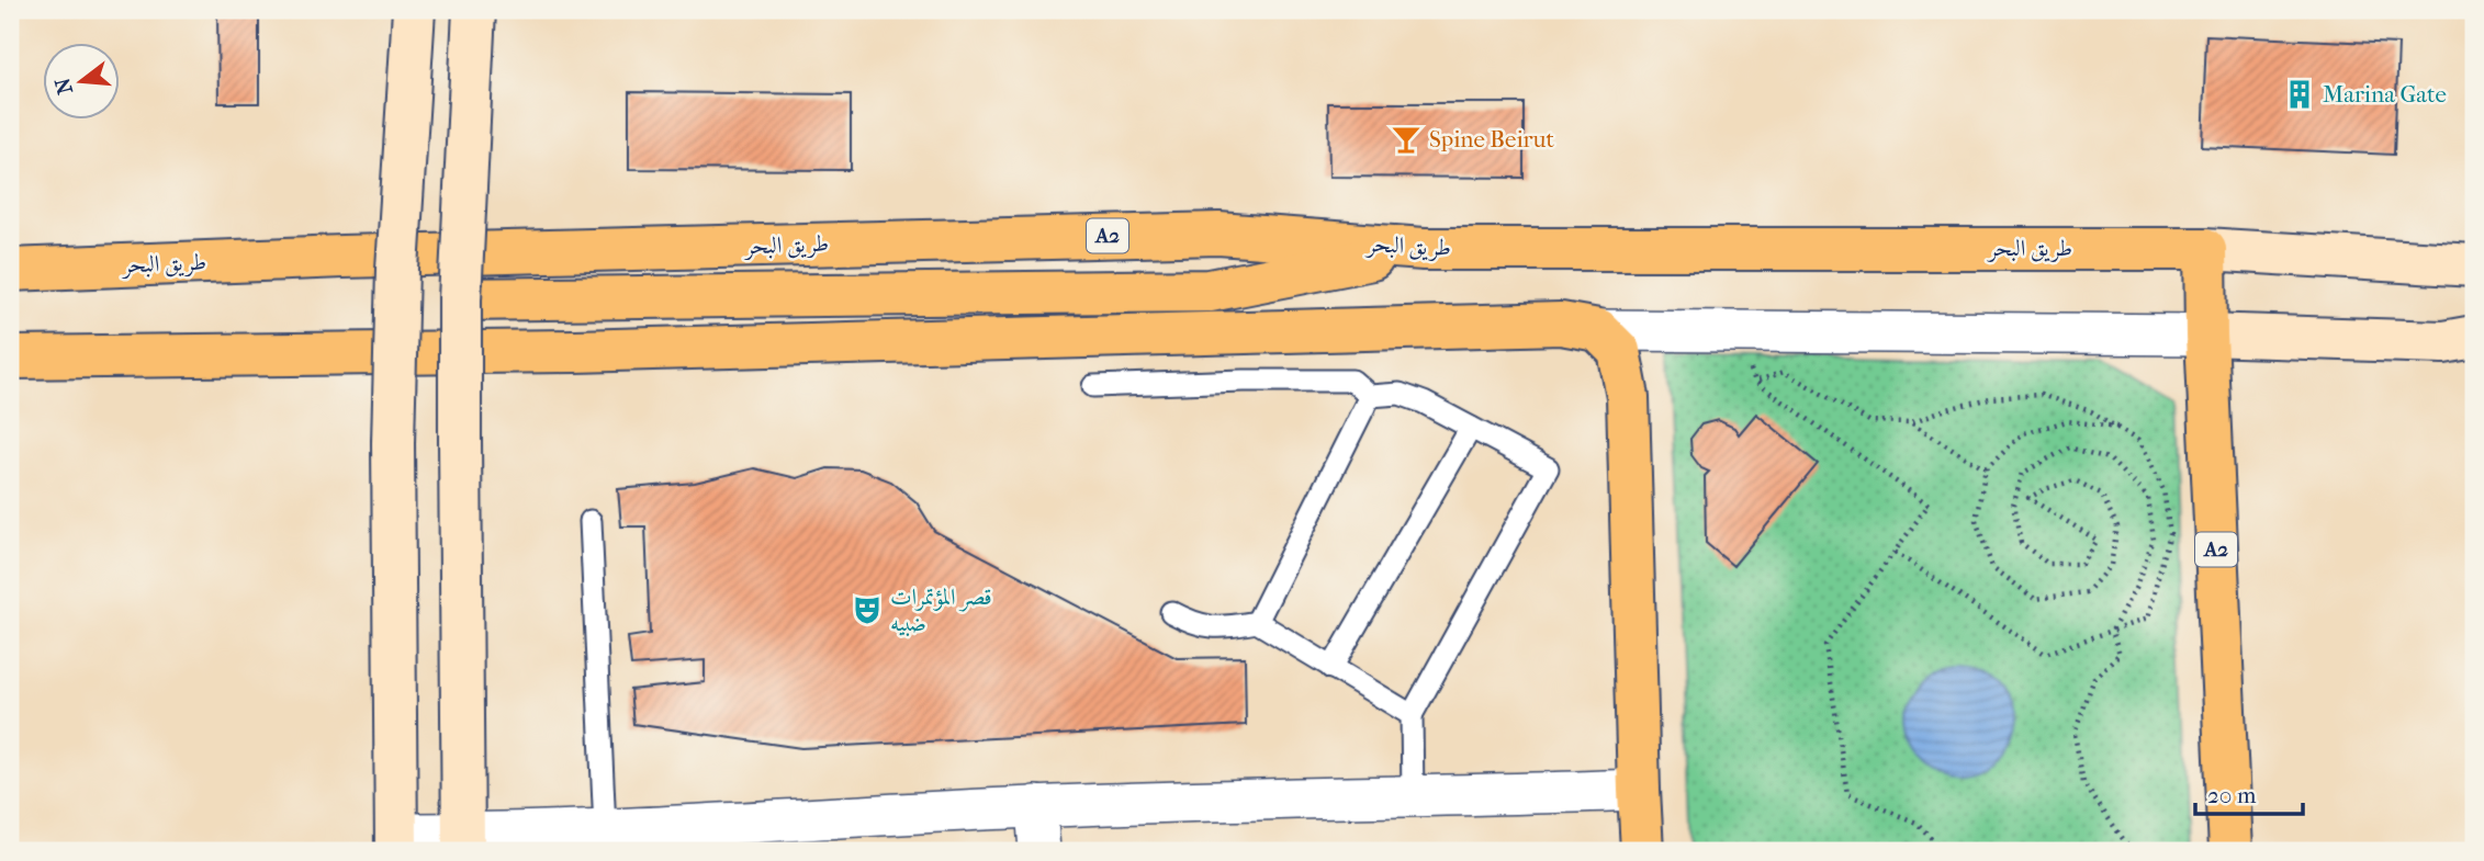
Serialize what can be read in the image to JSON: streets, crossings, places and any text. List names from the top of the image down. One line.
{"streets":{"highway":["A2","طريق البحر"]},"crossings":[["A2","طريق البحر"]],"places":{"building":["Marina Gate"],"bar":["Spine Beirut"],"theatre":["قصر المؤتمرات ضبيه"]},"scale_bar":"20 m","north":"left"}
